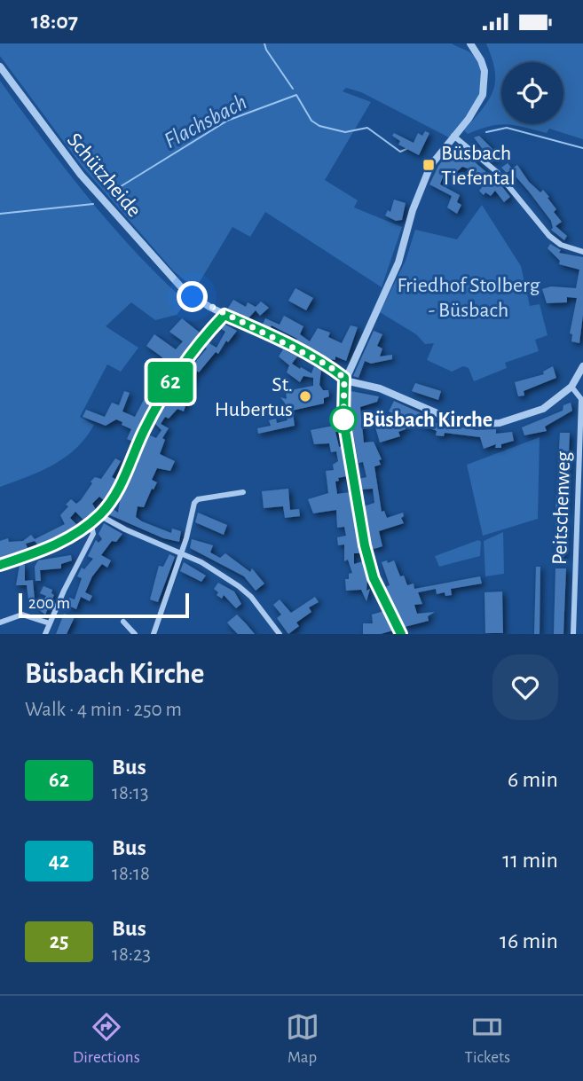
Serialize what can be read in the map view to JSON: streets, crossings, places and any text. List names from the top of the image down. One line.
{"streets":{"street":["Schützheide","Peitschenweg"]},"crossings":[["Schützheide","Peitschenweg"]],"water":["Flachsbach"],"parks":["Friedhof Stolberg - Büsbach"],"places":{"transit":["Büsbach Tiefental"],"other":["St. Hubertus","Büsbach Kirche"]},"lines":["bus line 62"],"scale_bar":"200 m","page":{"status":"18:07","on_map":"62","scale":"200 m","heading":["Büsbach Kirche","Walk · 4 min · 250 m"],"list":[{"mark":"62","name":"Bus","note":"18:13","value":"6 min"},{"mark":"42","name":"Bus","note":"18:18","value":"11 min"},{"mark":"25","name":"Bus","note":"18:23","value":"16 min"}],"tabs":["Directions","Map","Tickets"]}}
